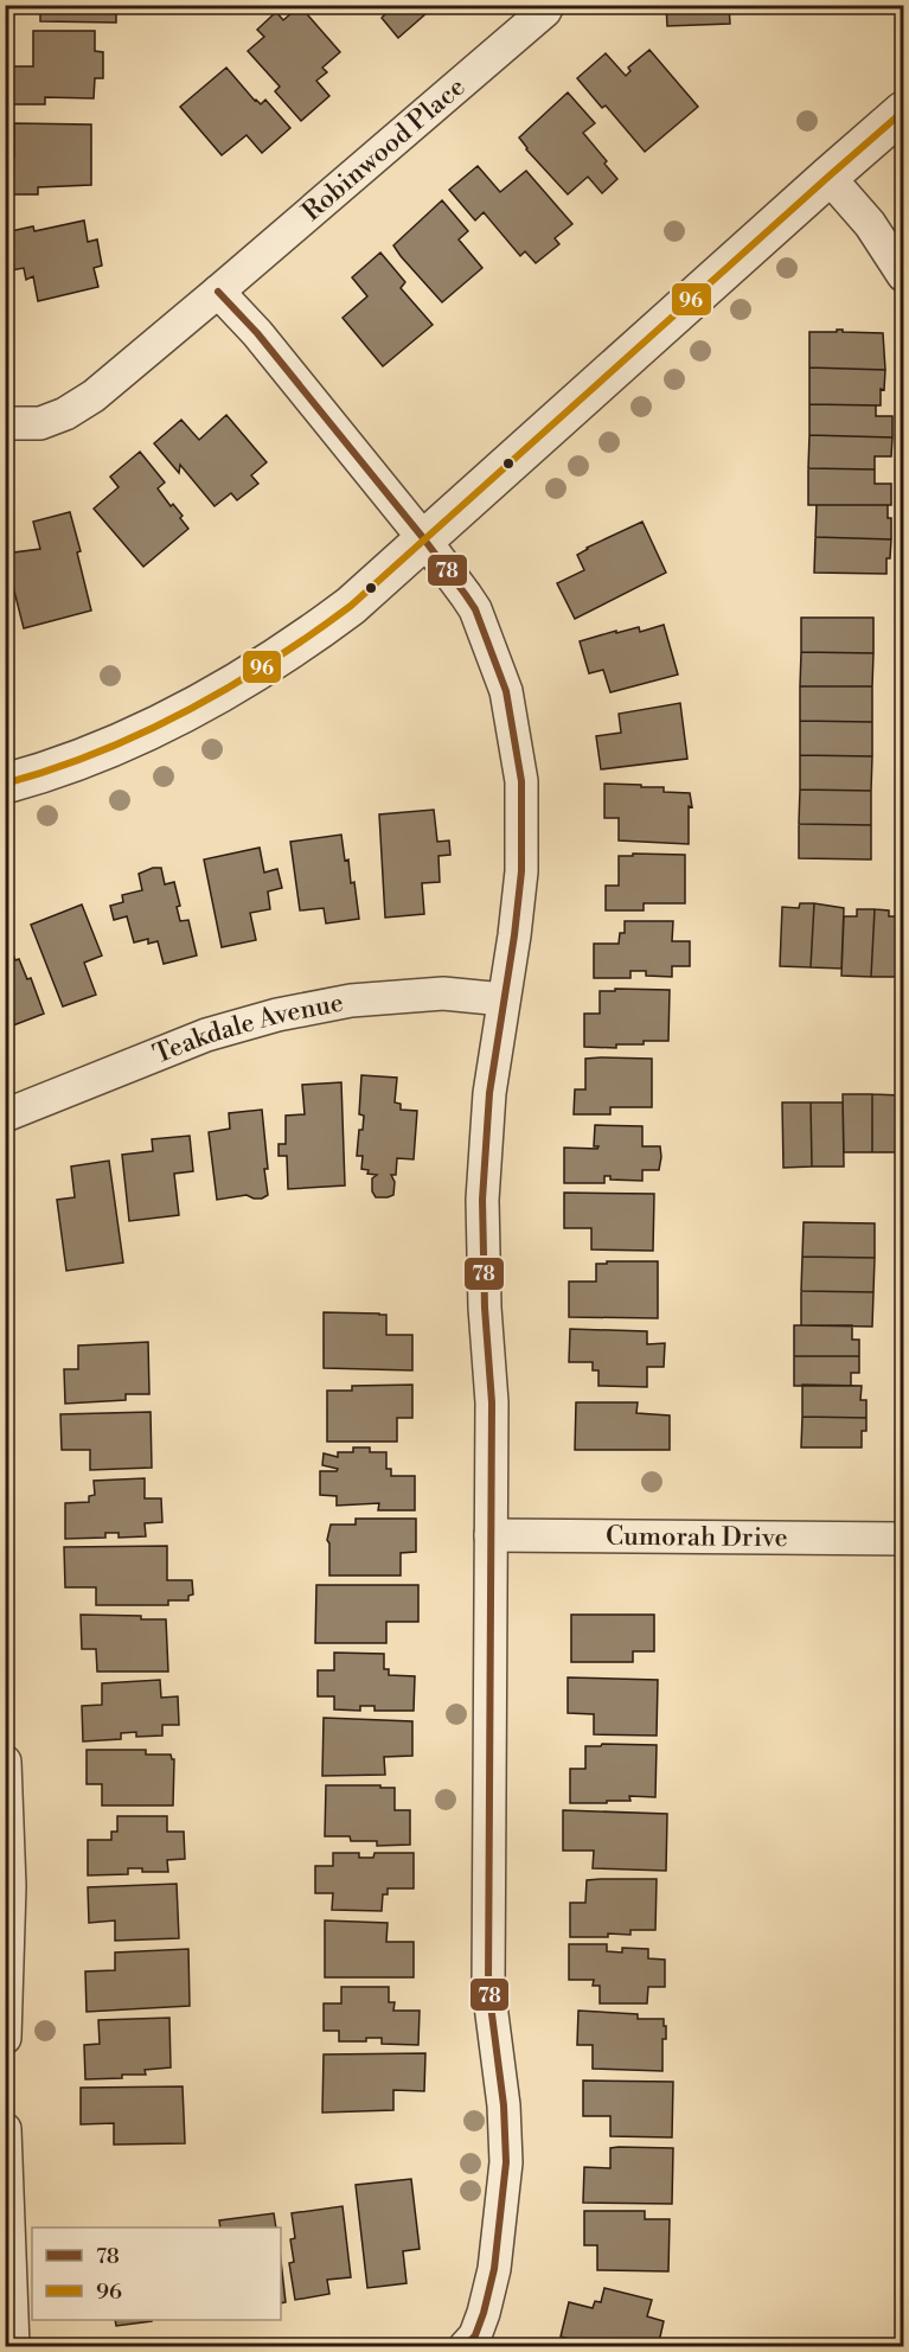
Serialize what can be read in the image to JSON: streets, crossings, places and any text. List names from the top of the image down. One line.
{"streets":{"street":["Robinwood Place","Teakdale Avenue","Cumorah Drive"]},"lines":["transit line 96","transit line 78"],"legend":["78","96"]}
